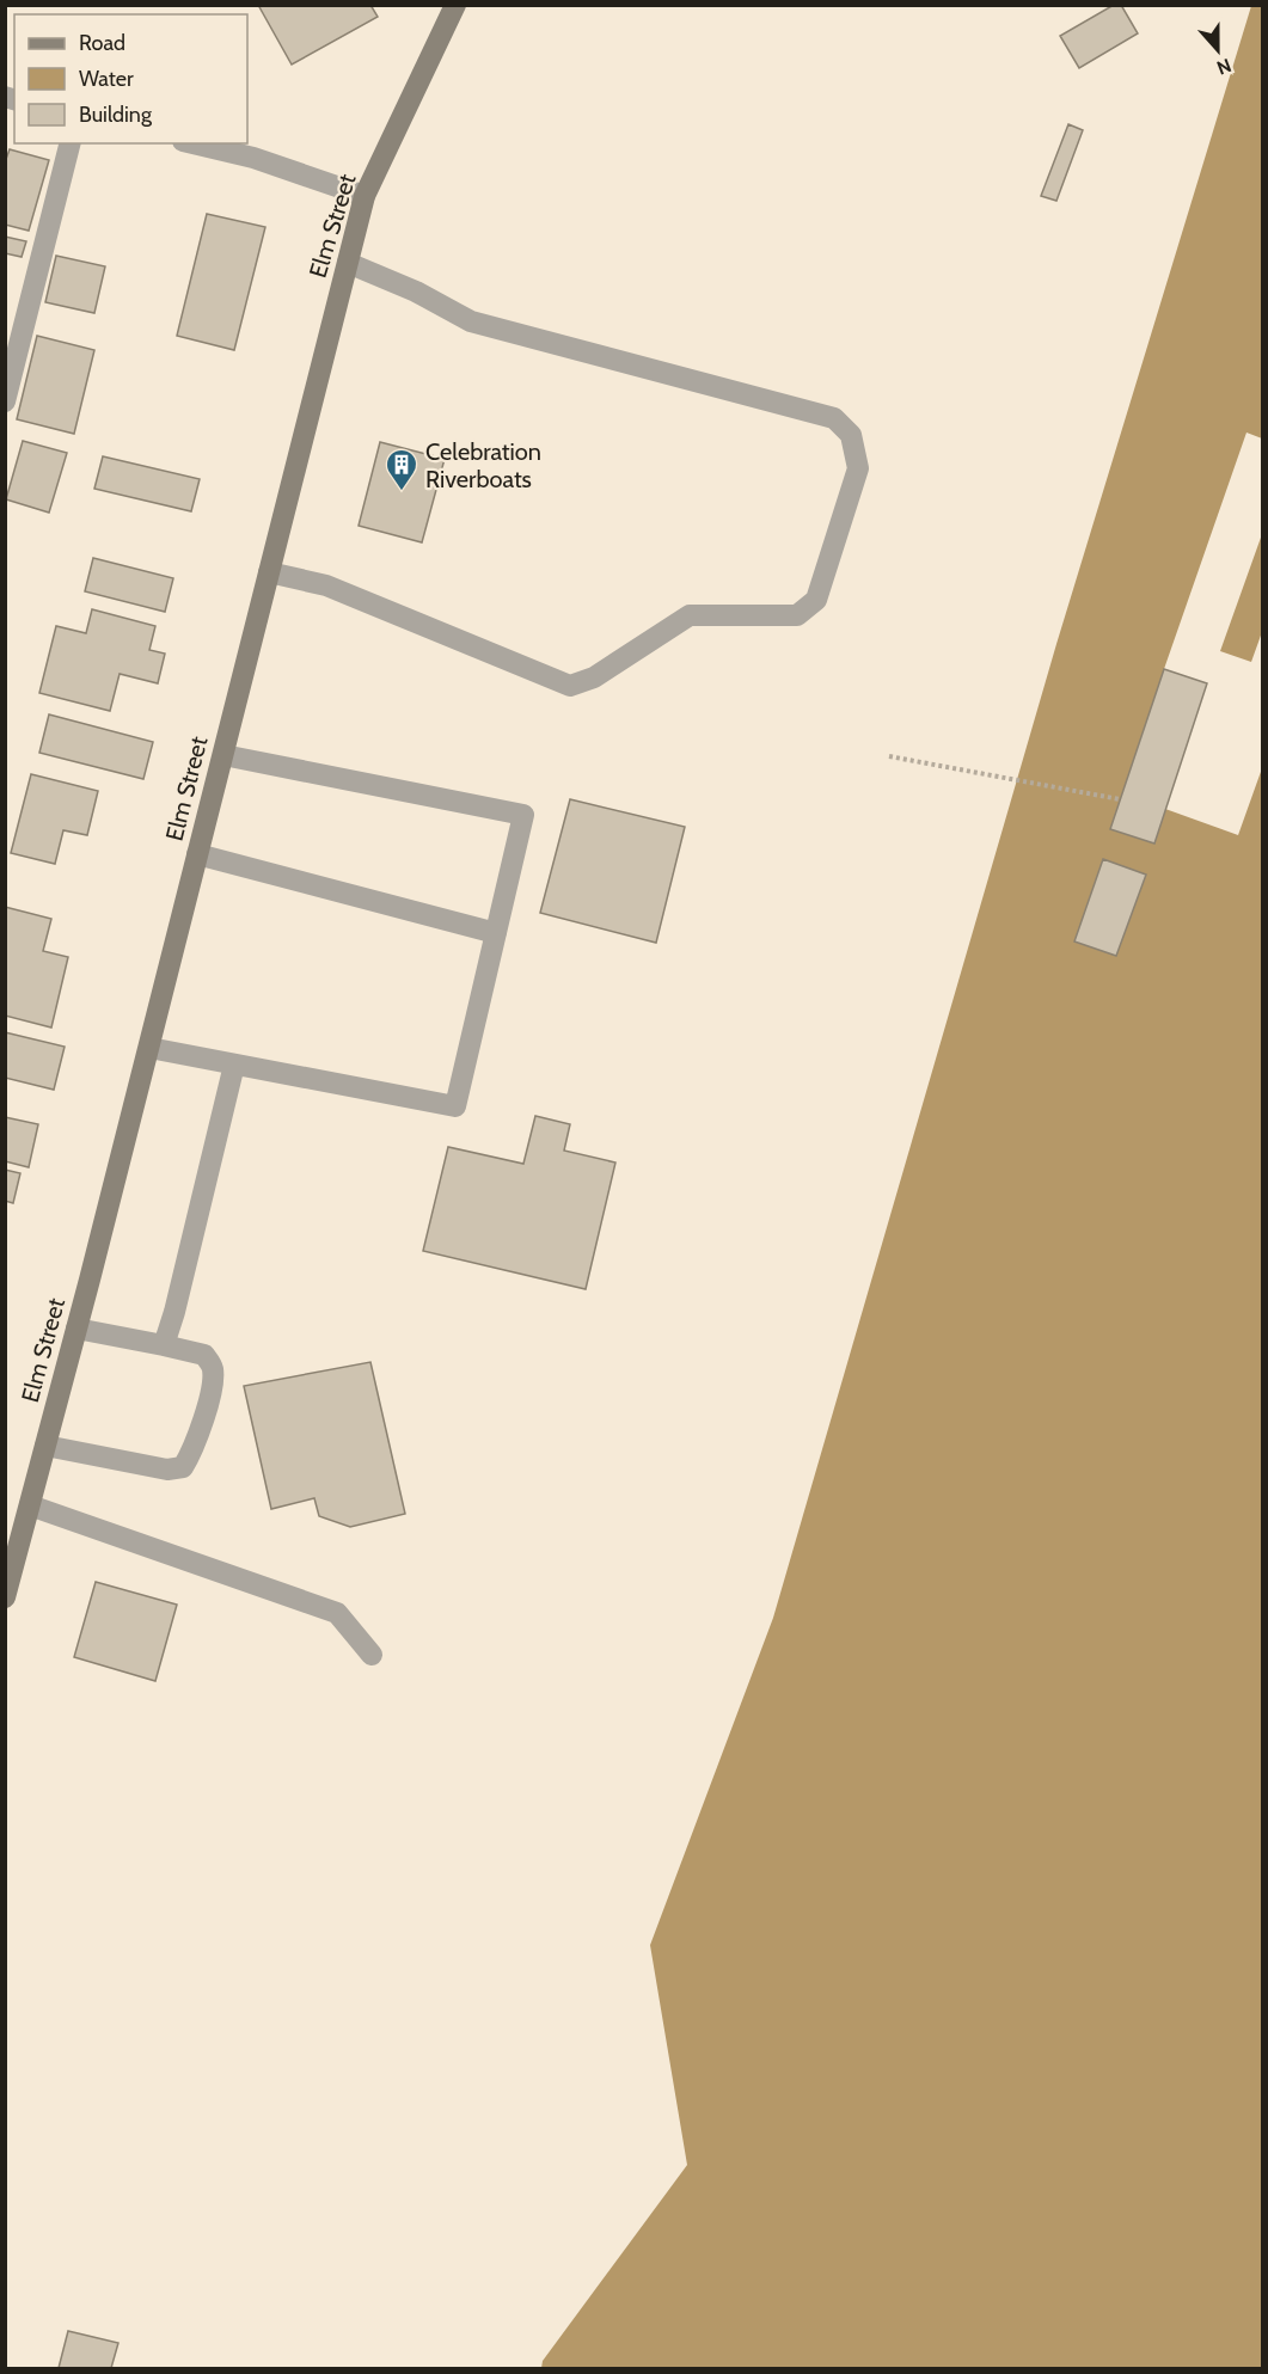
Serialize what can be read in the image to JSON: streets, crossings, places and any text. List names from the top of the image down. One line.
{"streets":{"main road":["Elm Street"]},"places":{"building":["Celebration Riverboats"]},"legend":["Road","Water","Building"],"north":"bottom"}
